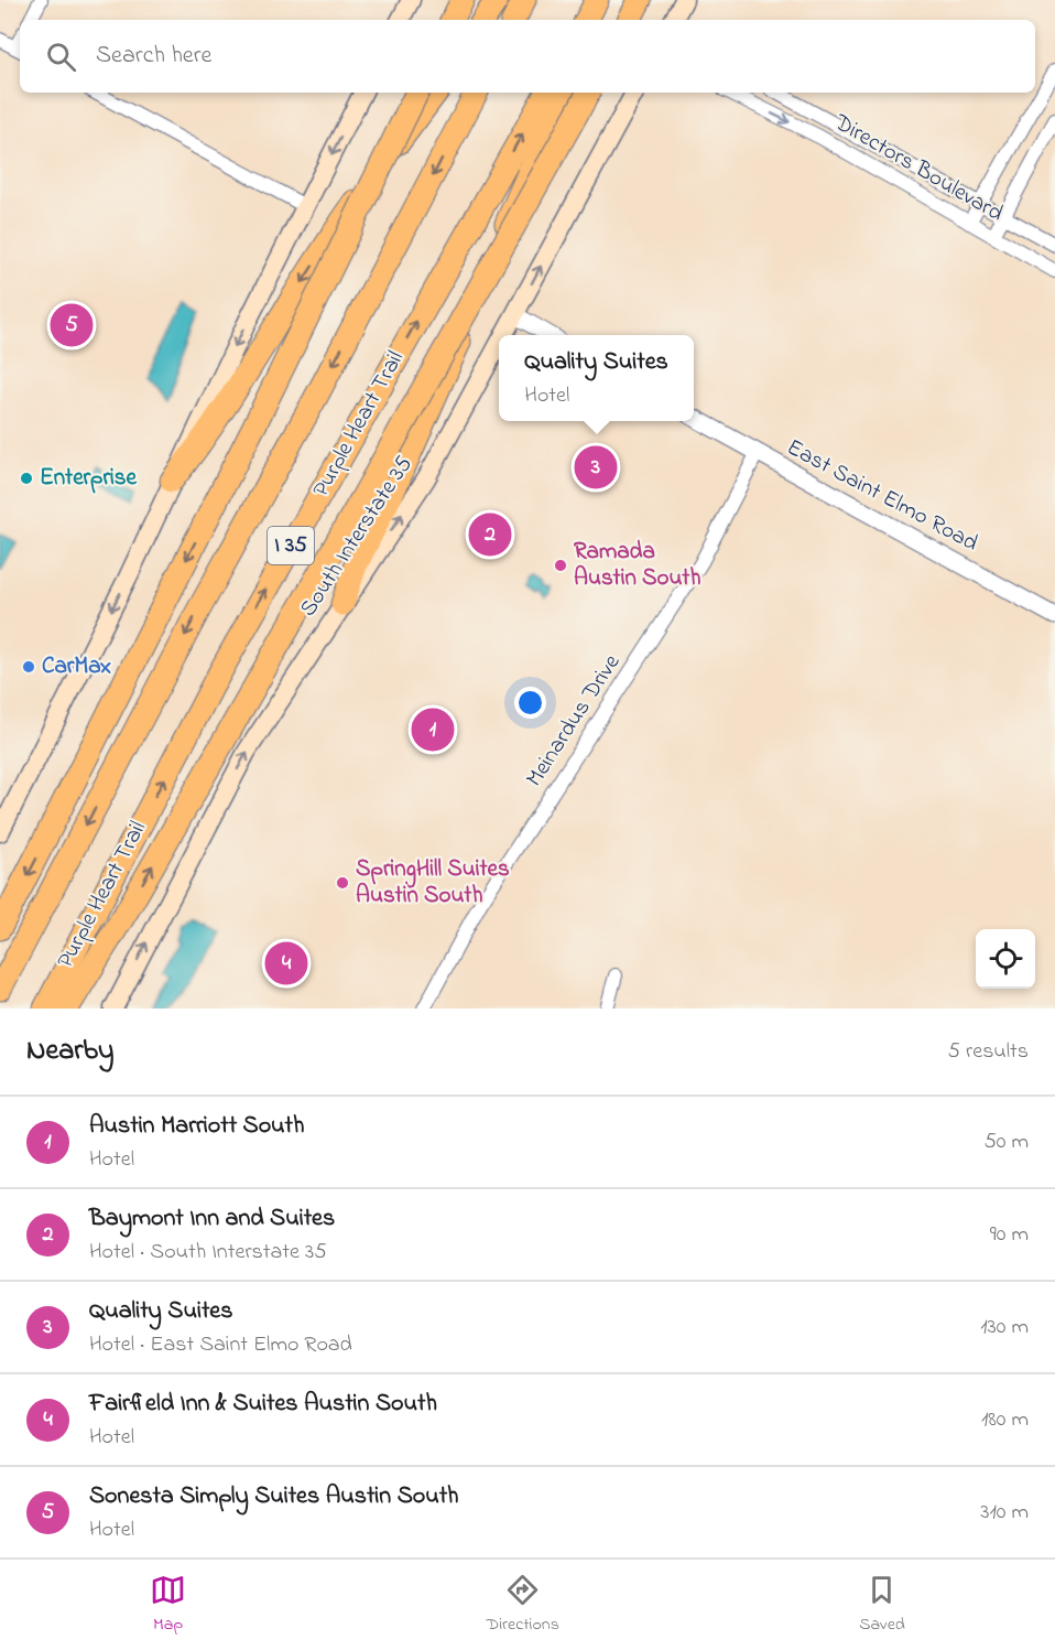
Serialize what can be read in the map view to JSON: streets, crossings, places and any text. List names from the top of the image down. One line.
{"streets":{"highway":["Purple Heart Trail","I 35"],"main road":["South Interstate 35"],"street":["Directors Boulevard","East Saint Elmo Road","Meinardus Drive"]},"crossings":[["East Saint Elmo Road","Meinardus Drive"]],"one_way":["South Interstate 35"],"places":["Enterprise","Ramada Austin South","CarMax","SpringHill Suites Austin South"],"page":{"search":"Search here","pins":["5","3","2","1","4"],"popup":["Quality Suites","Hotel"],"heading":["Nearby","5 results"],"list":[{"mark":"1","name":"Austin Marriott South","note":"Hotel","value":"50 m"},{"mark":"2","name":"Baymont Inn and Suites","note":"Hotel · South Interstate 35","value":"90 m"},{"mark":"3","name":"Quality Suites","note":"Hotel · East Saint Elmo Road","value":"130 m"},{"mark":"4","name":"Fairfield Inn & Suites Austin South","note":"Hotel","value":"180 m"},{"mark":"5","name":"Sonesta Simply Suites Austin South","note":"Hotel","value":"310 m"}],"nav":["Map","Directions","Saved"]}}
